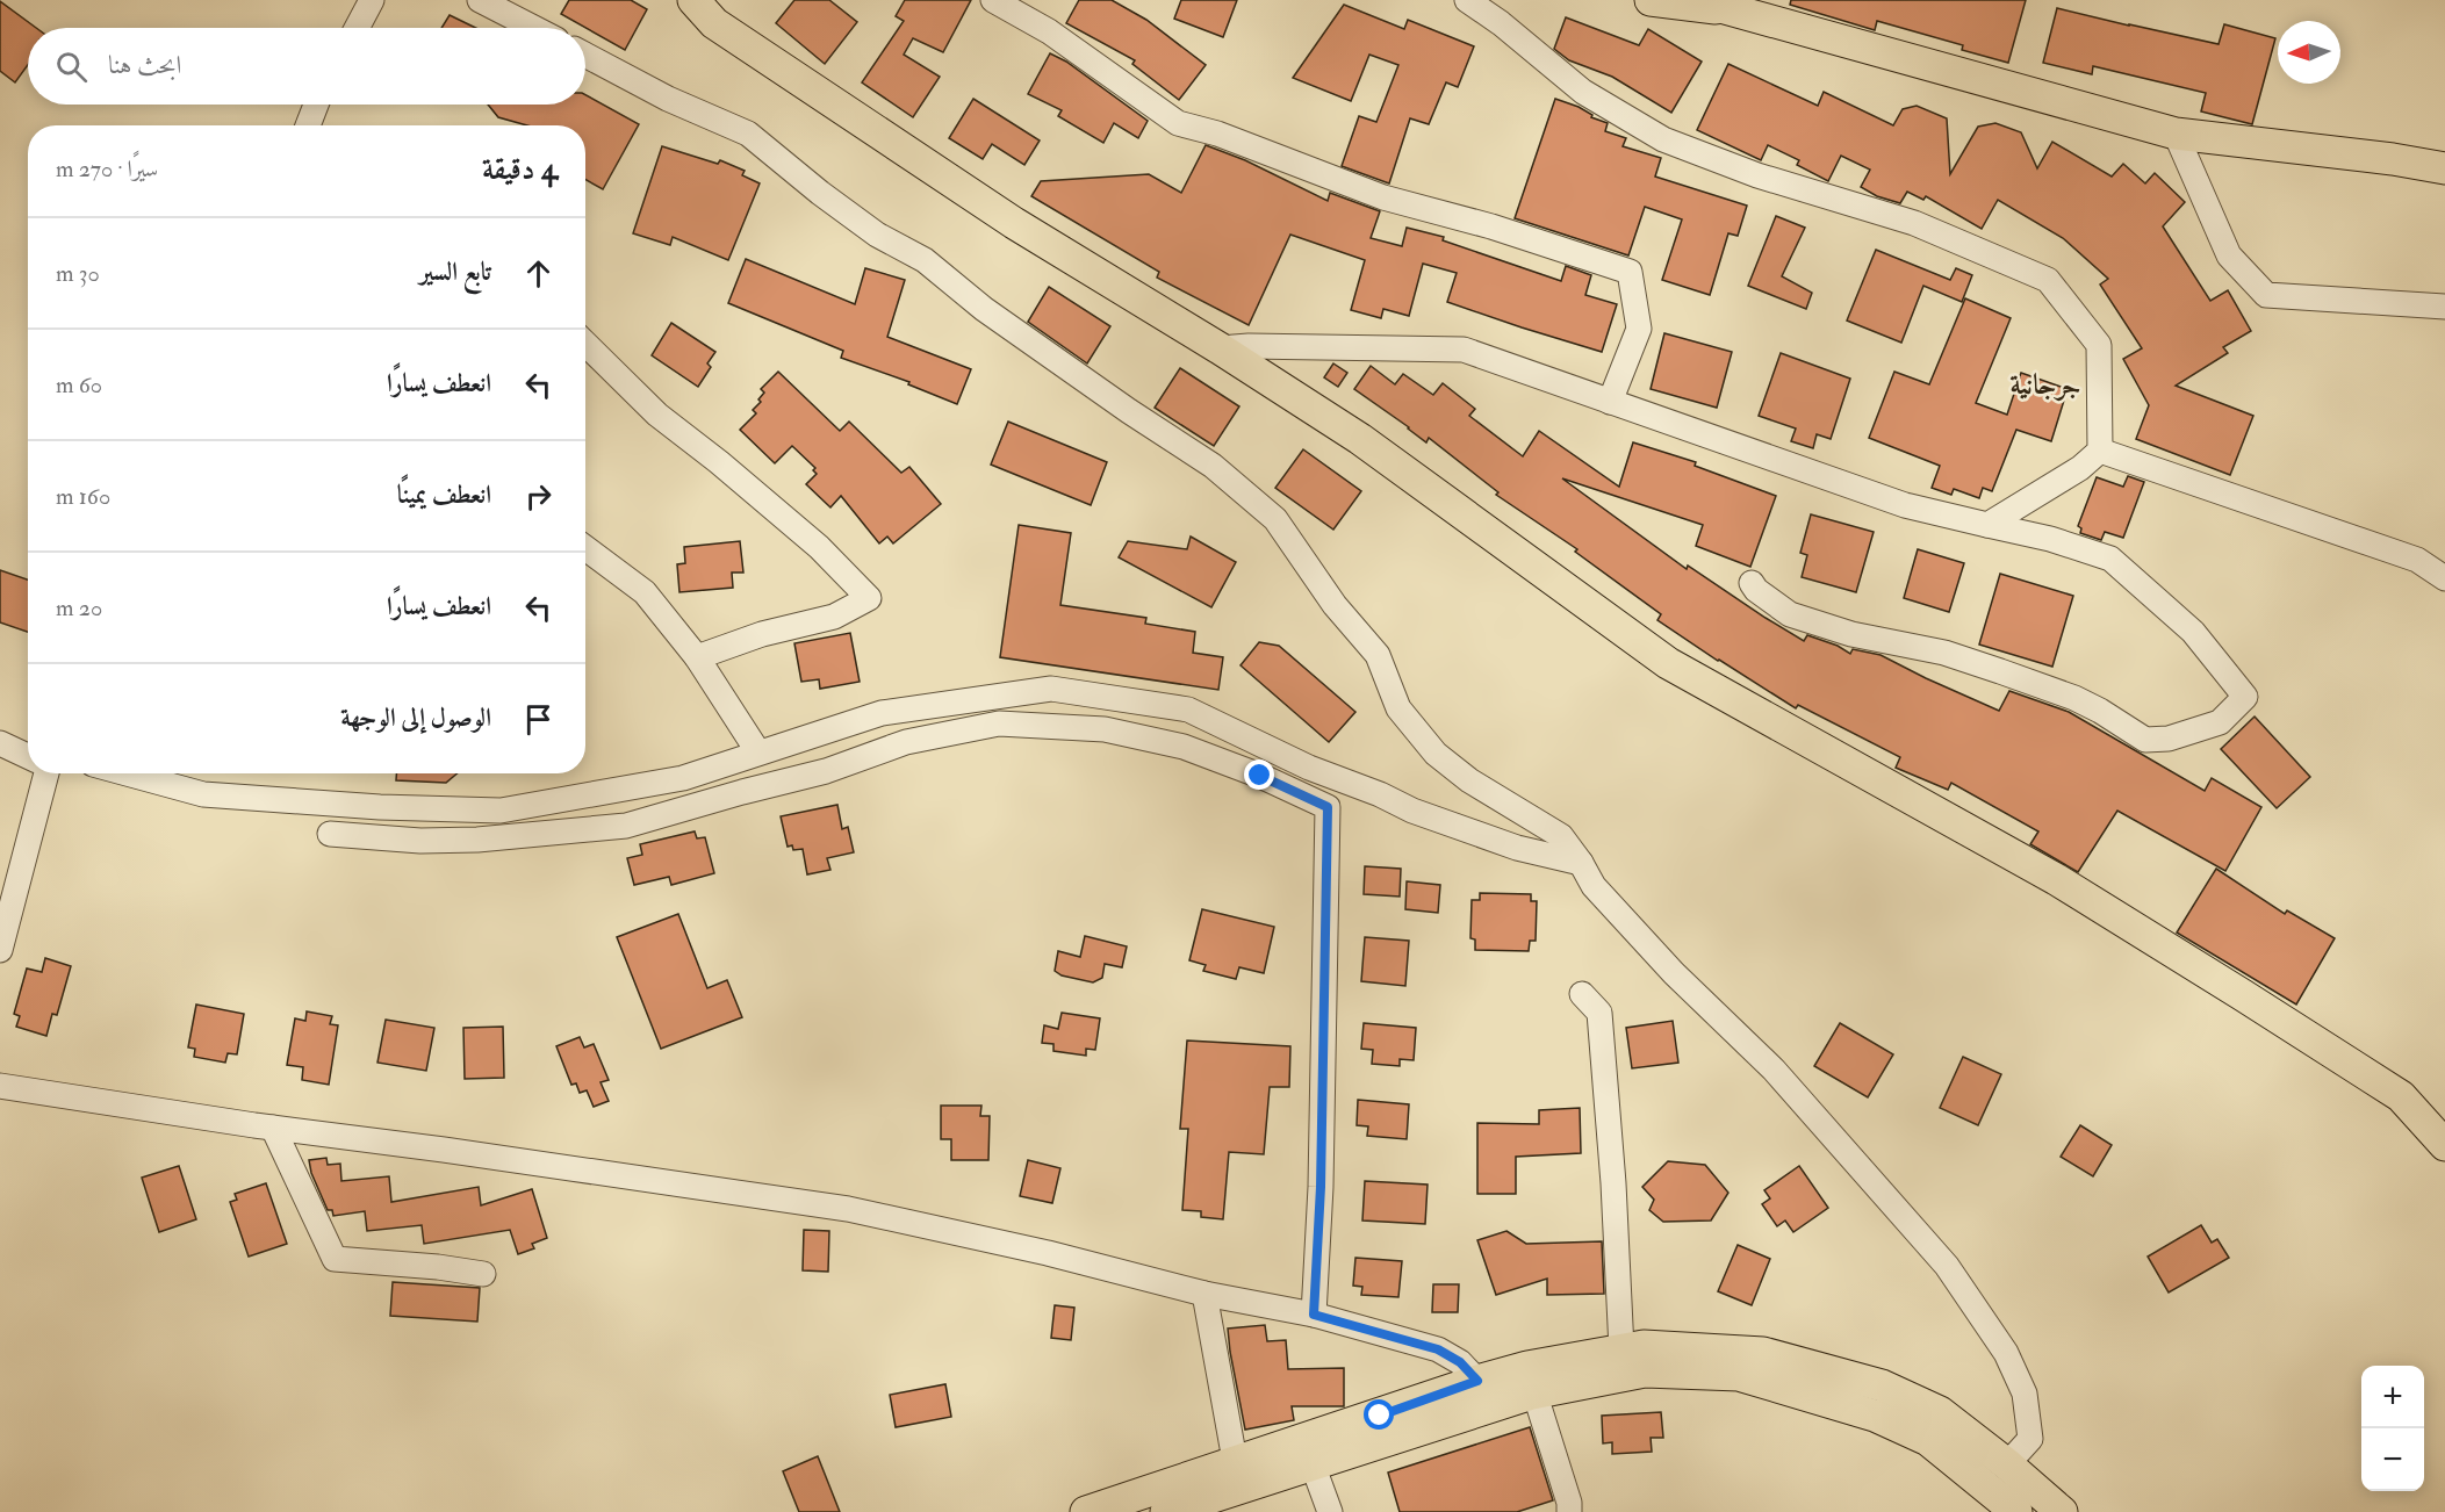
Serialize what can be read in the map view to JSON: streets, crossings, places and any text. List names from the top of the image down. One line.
{"districts":["جرجانية"],"north":"left","page":{"search":"ابحث هنا","heading":["4 دقيقة","سيرًا · 270 m"],"list":[["تابع السير","30 m"],["انعطف يسارًا","60 m"],["انعطف يمينًا","160 m"],["انعطف يسارًا","20 m"],"الوصول إلى الوجهة"],"map_buttons":["+","−"]}}
